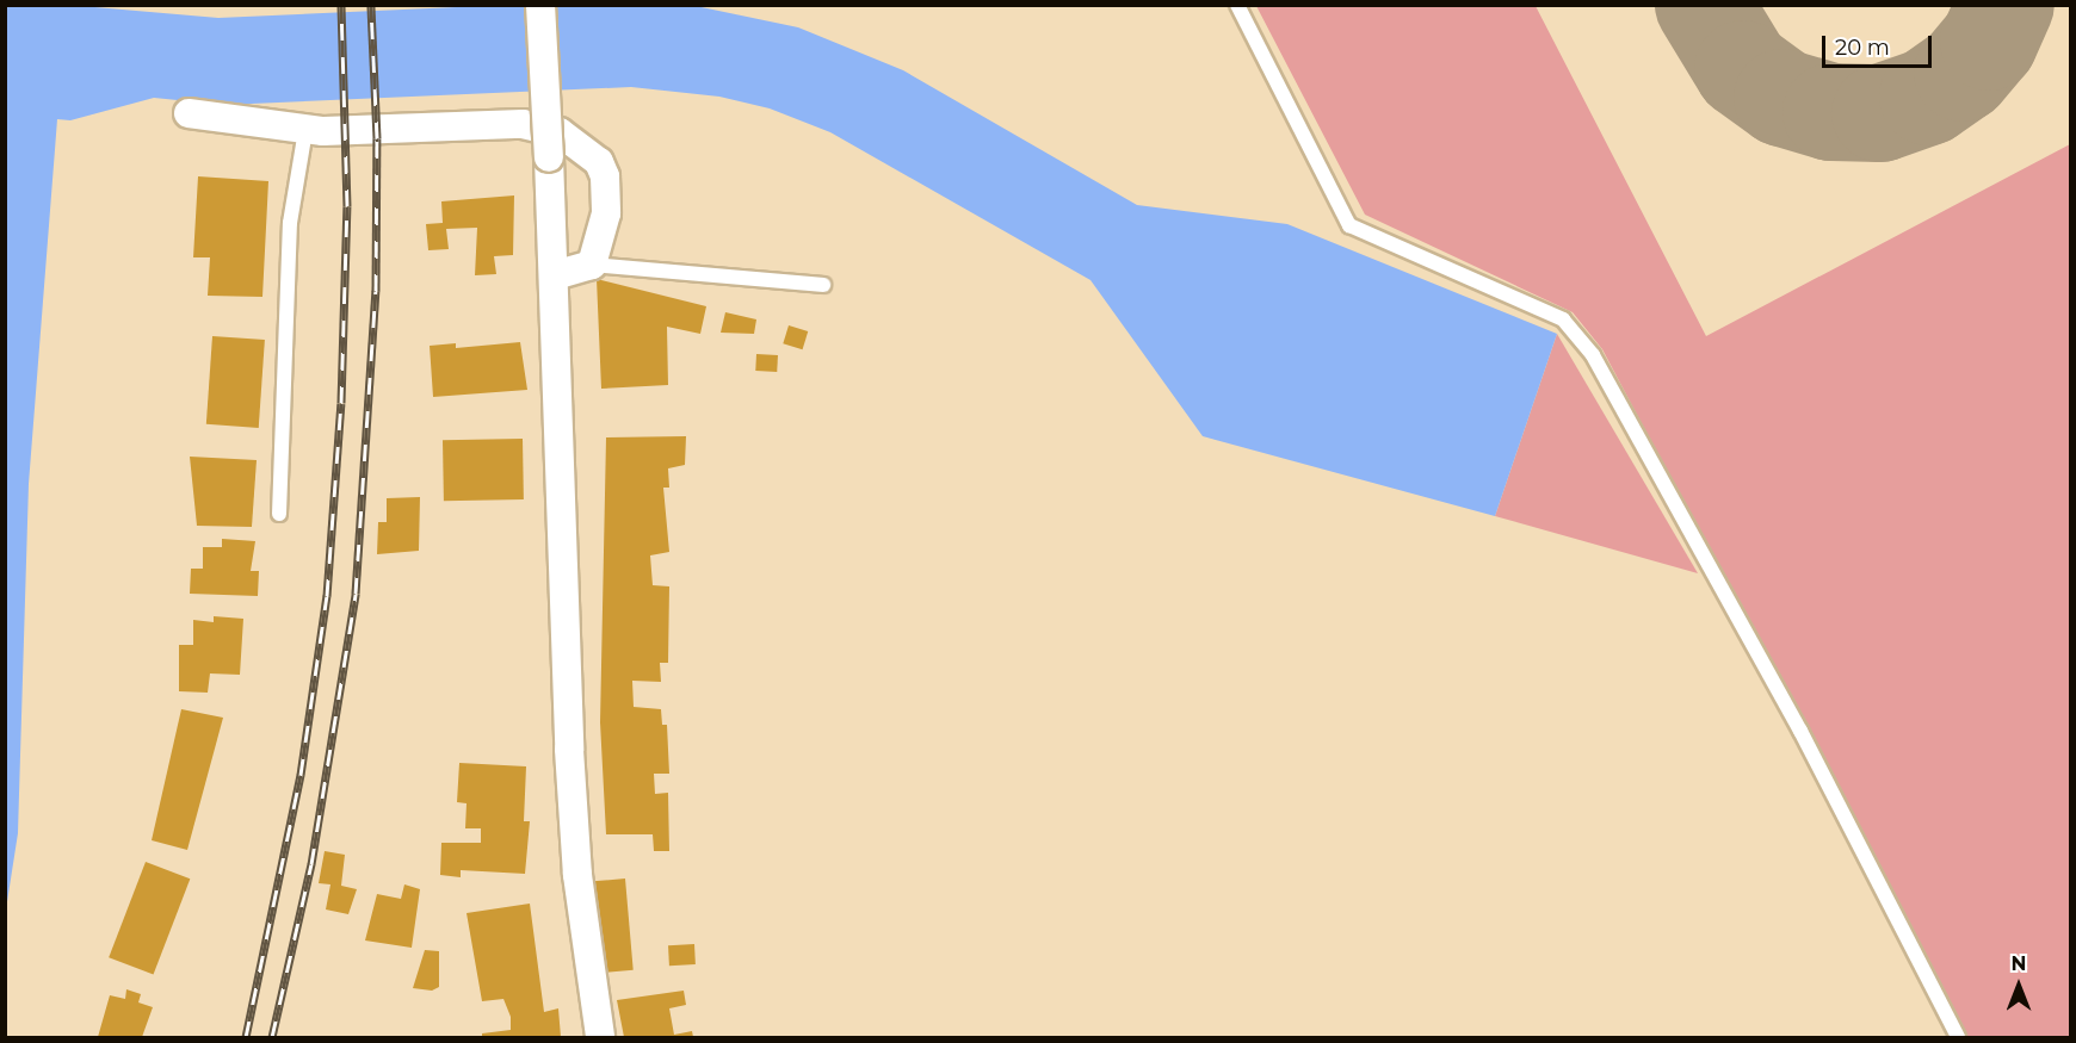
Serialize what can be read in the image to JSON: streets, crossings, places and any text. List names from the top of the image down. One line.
{"scale_bar":"20 m","north":"top"}
